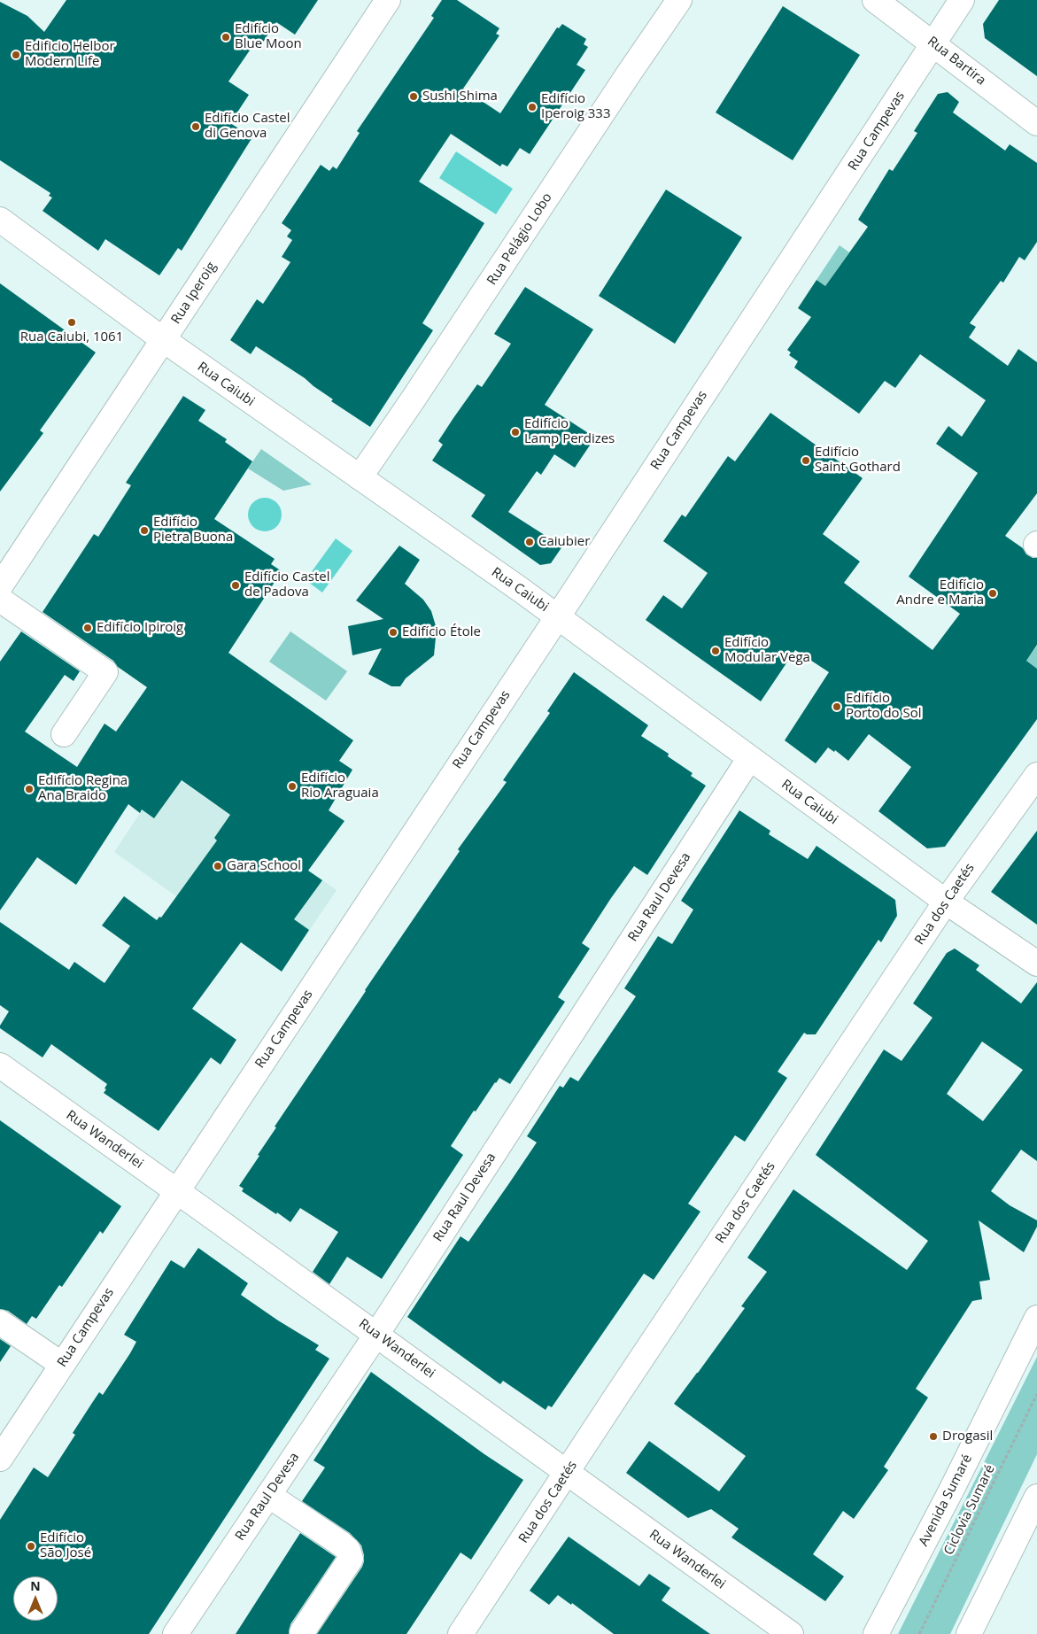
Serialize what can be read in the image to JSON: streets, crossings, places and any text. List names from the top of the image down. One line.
{"streets":{"street":["Rua Bartira","Rua Campevas","Rua Pelágio Lobo","Rua Iperoig","Rua Caiubi","Rua Raul Devesa","Rua dos Caetés","Rua Wanderlei","Avenida Sumaré"],"path":["Ciclovia Sumaré"]},"crossings":[["Rua Bartira","Rua Campevas"],["Rua Campevas","Rua Caiubi"],["Rua Campevas","Rua Wanderlei"],["Rua Pelágio Lobo","Rua Caiubi"],["Rua Iperoig","Rua Caiubi"],["Rua Caiubi","Rua Raul Devesa"],["Rua Caiubi","Rua dos Caetés"],["Rua Raul Devesa","Rua Wanderlei"],["Rua dos Caetés","Rua Wanderlei"]],"places":["Edifício Blue Moon","Edificio Helbor Modern Life","Sushi Shima","Edifício Iperoig 333","Edifício Castel di Genova","Rua Caiubi, 1061","Edifício Lamp Perdizes","Edifício Saint Gothard","Edifício Pietra Buona","Caiubier","Edifício Castel de Padova","Edifício Andre e Maria","Edifício Ipiroig","Edifício Étole","Edifício Modular Vega","Edifício Porto do Sol","Edifício Rio Araguaia","Edifício Regina Ana Braido","Gara School","Drogasil","Edifício São José"],"north":"top"}
